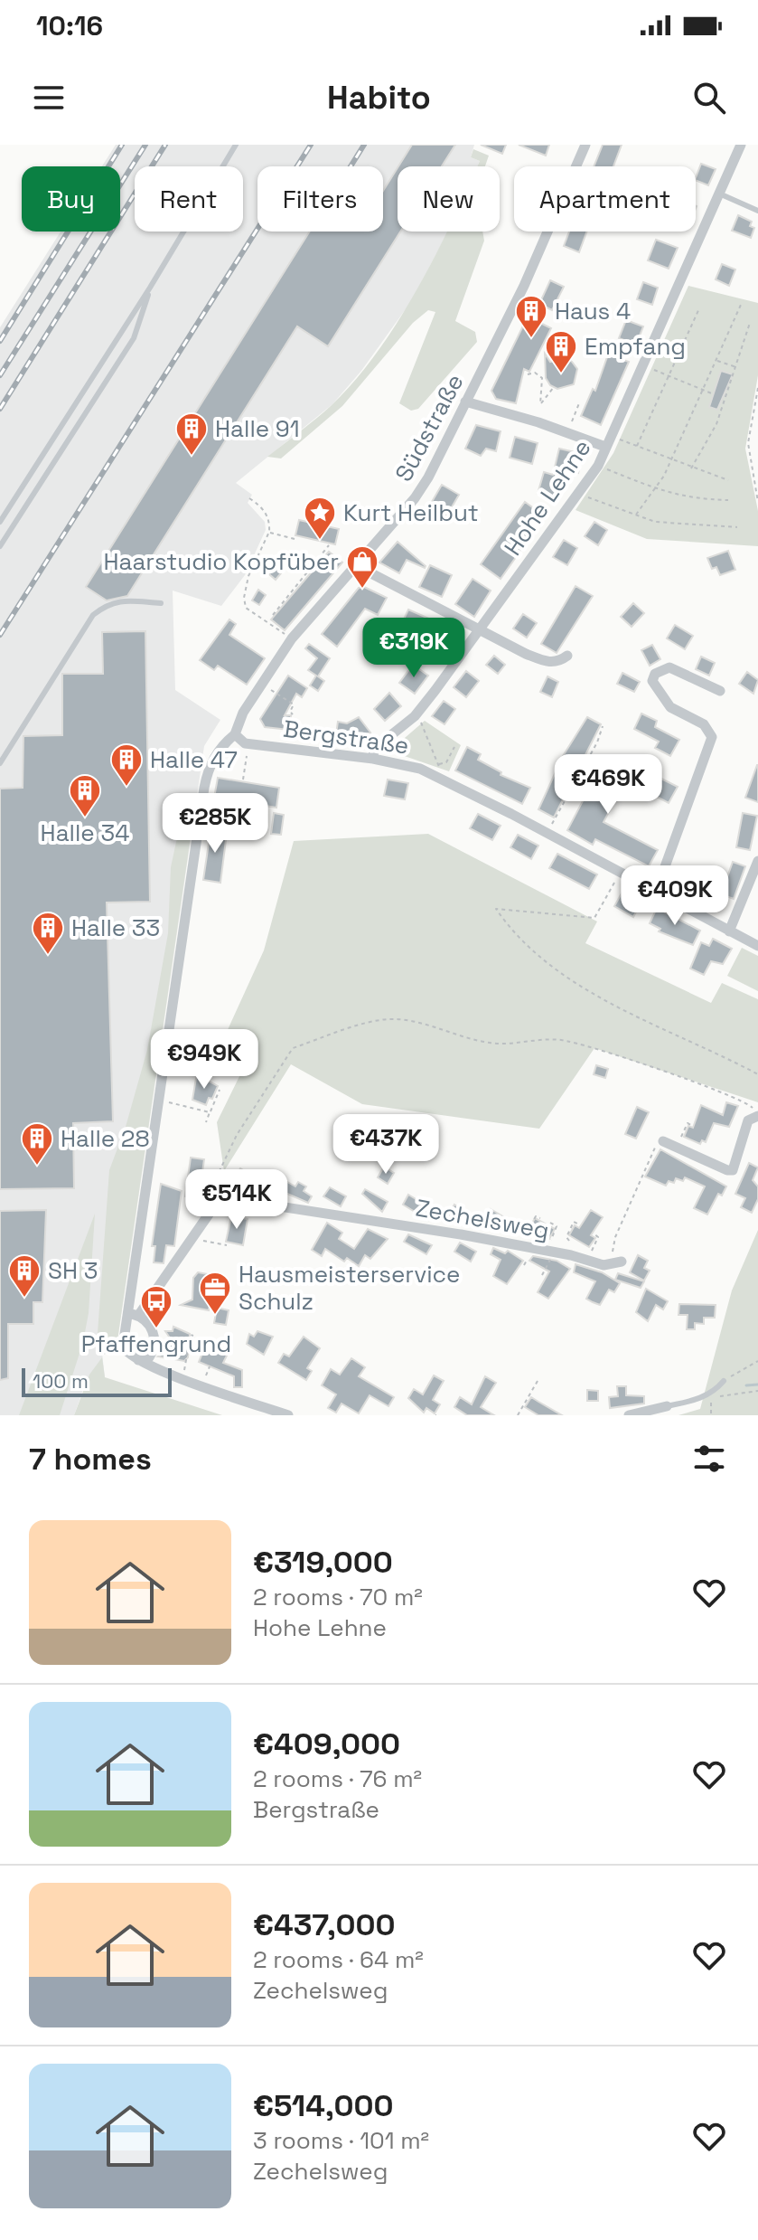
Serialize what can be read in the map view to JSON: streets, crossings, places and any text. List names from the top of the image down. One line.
{"streets":{"street":["Südstraße","Hohe Lehne","Bergstraße","Zechelsweg"]},"crossings":[["Südstraße","Bergstraße"],["Südstraße","Zechelsweg"],["Hohe Lehne","Bergstraße"]],"places":{"building":["Haus 4","Empfang","Halle 91","Halle 47","Halle 34","Halle 33","Halle 28","SH 3"],"place":["Kurt Heilbut"],"shop":["Haarstudio Kopfüber"],"office":["Hausmeisterservice Schulz"],"bus stop":["Pfaffengrund"]},"scale_bar":"100 m","page":{"status":"10:16","header":"Habito","chip":["Buy","Rent","Filters","New","Apartment"],"price":["€319K","€469K","€285K","€409K","€949K","€437K","€514K"],"scale":"100 m","heading":"7 homes","list":[{"name":"€319,000","note":"2 rooms · 70 m² · Hohe Lehne"},{"name":"€409,000","note":"2 rooms · 76 m² · Bergstraße"},{"name":"€437,000","note":"2 rooms · 64 m² · Zechelsweg"},{"name":"€514,000","note":"3 rooms · 101 m² · Zechelsweg"}]}}
